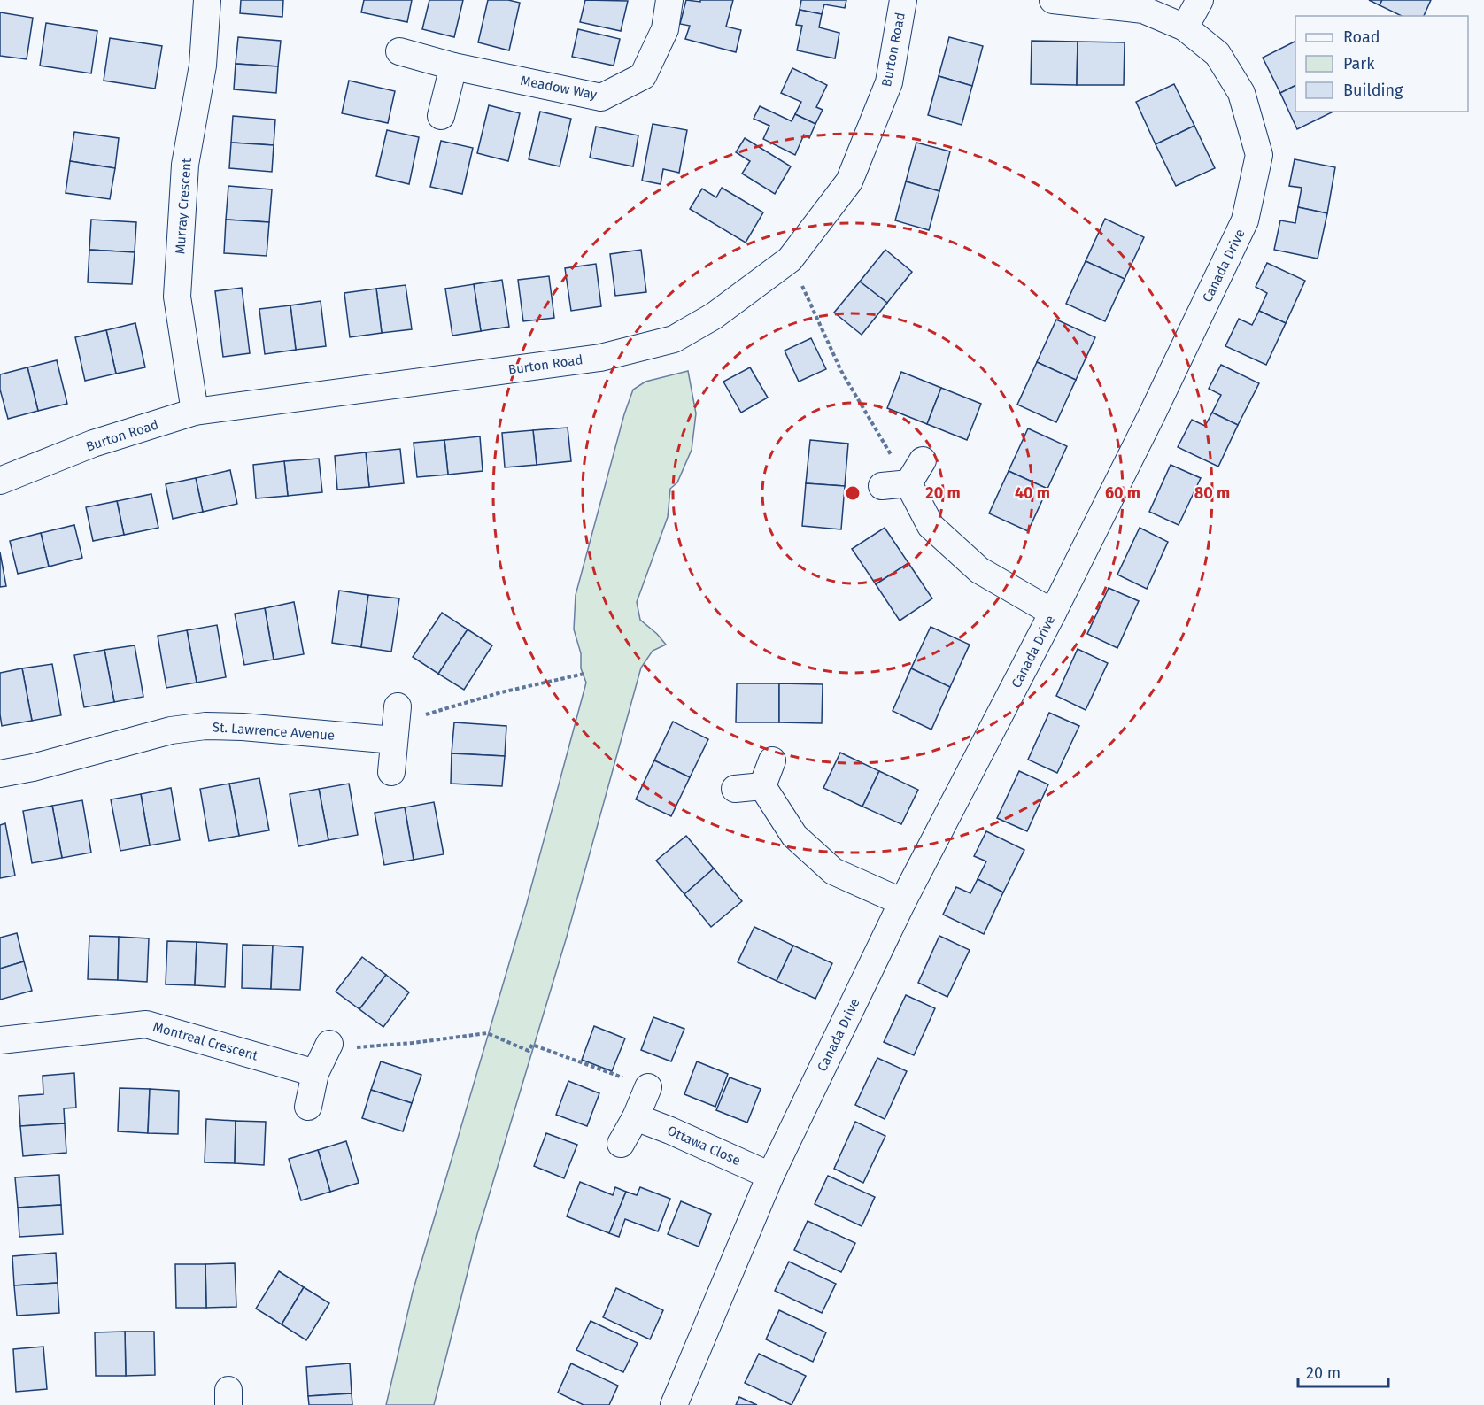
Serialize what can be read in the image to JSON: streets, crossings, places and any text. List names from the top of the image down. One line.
{"streets":{"street":["Burton Road","Meadow Way","Murray Crescent","Canada Drive","St. Lawrence Avenue","Montreal Crescent","Ottawa Close"]},"crossings":[["Burton Road","Murray Crescent"],["Canada Drive","Ottawa Close"]],"legend":["Road","Park","Building"],"scale_bar":"20 m","rings":["20 m","40 m","60 m","80 m"]}
